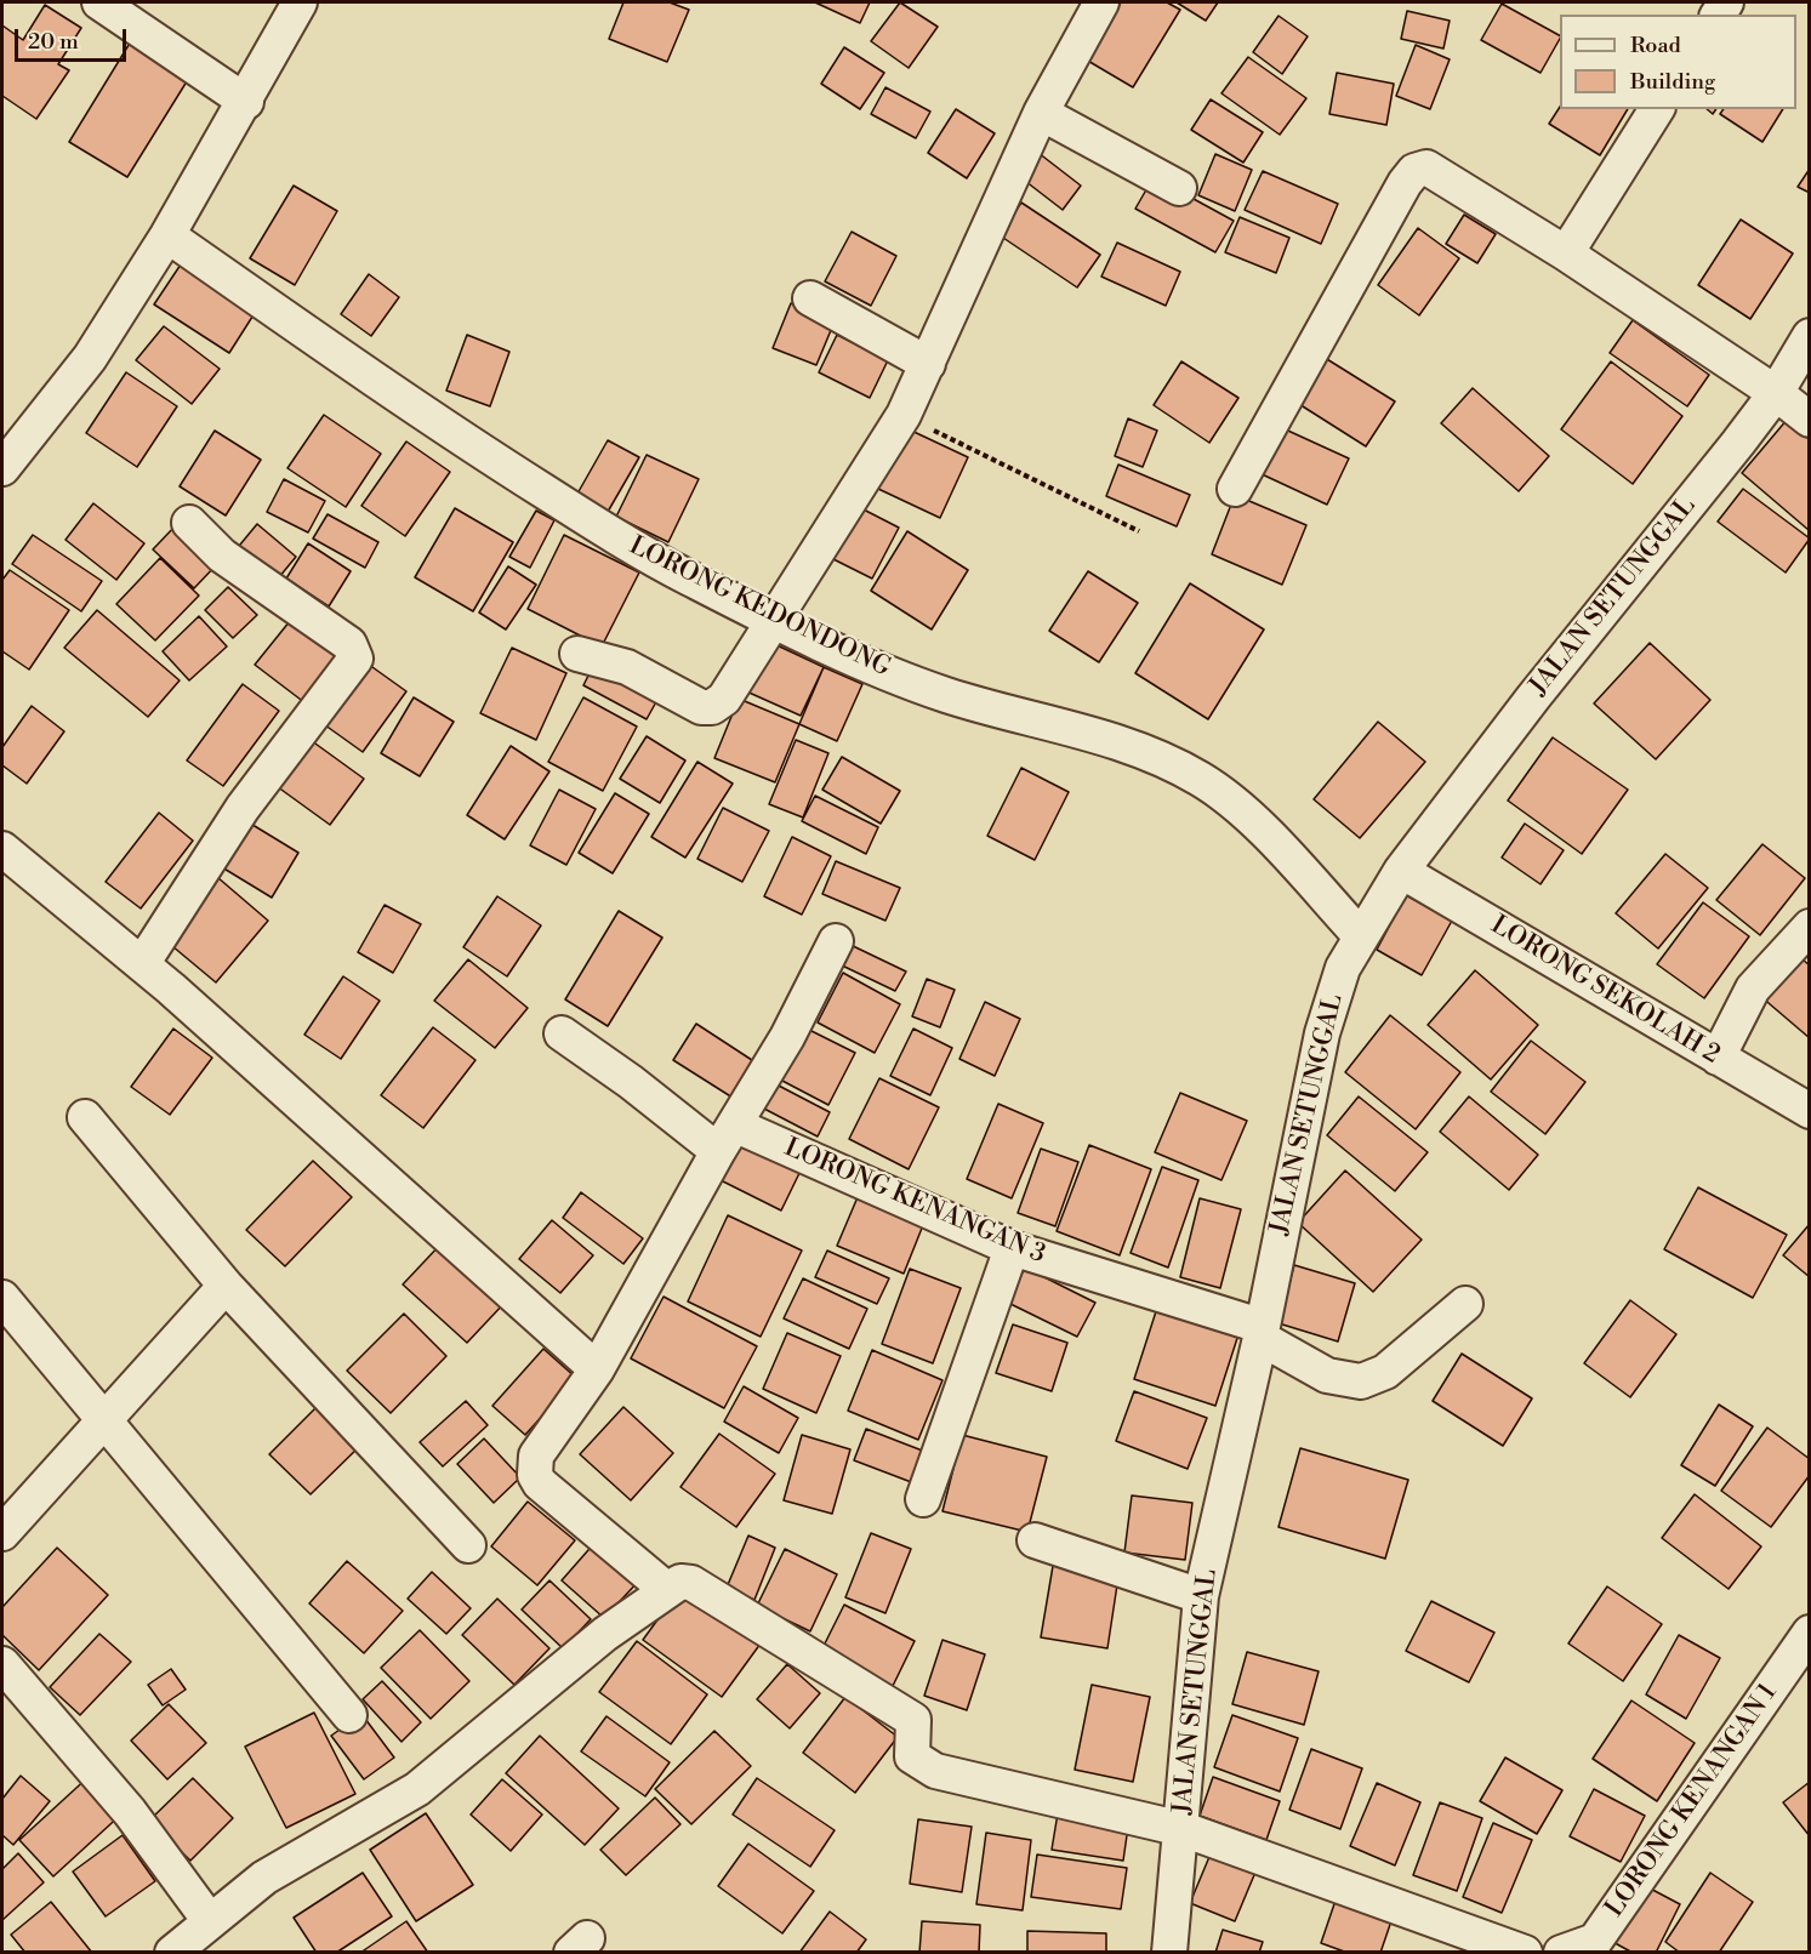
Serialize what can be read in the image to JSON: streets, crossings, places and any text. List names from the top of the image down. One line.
{"streets":{"street":["JALAN SETUNGGAL","LORONG KEDONDONG","LORONG SEKOLAH 2","LORONG KENANGAN 3","LORONG KENANGAN 1"]},"crossings":[["JALAN SETUNGGAL","LORONG KEDONDONG"],["JALAN SETUNGGAL","LORONG SEKOLAH 2"],["JALAN SETUNGGAL","LORONG KENANGAN 3"]],"legend":["Road","Building"],"scale_bar":"20 m"}
